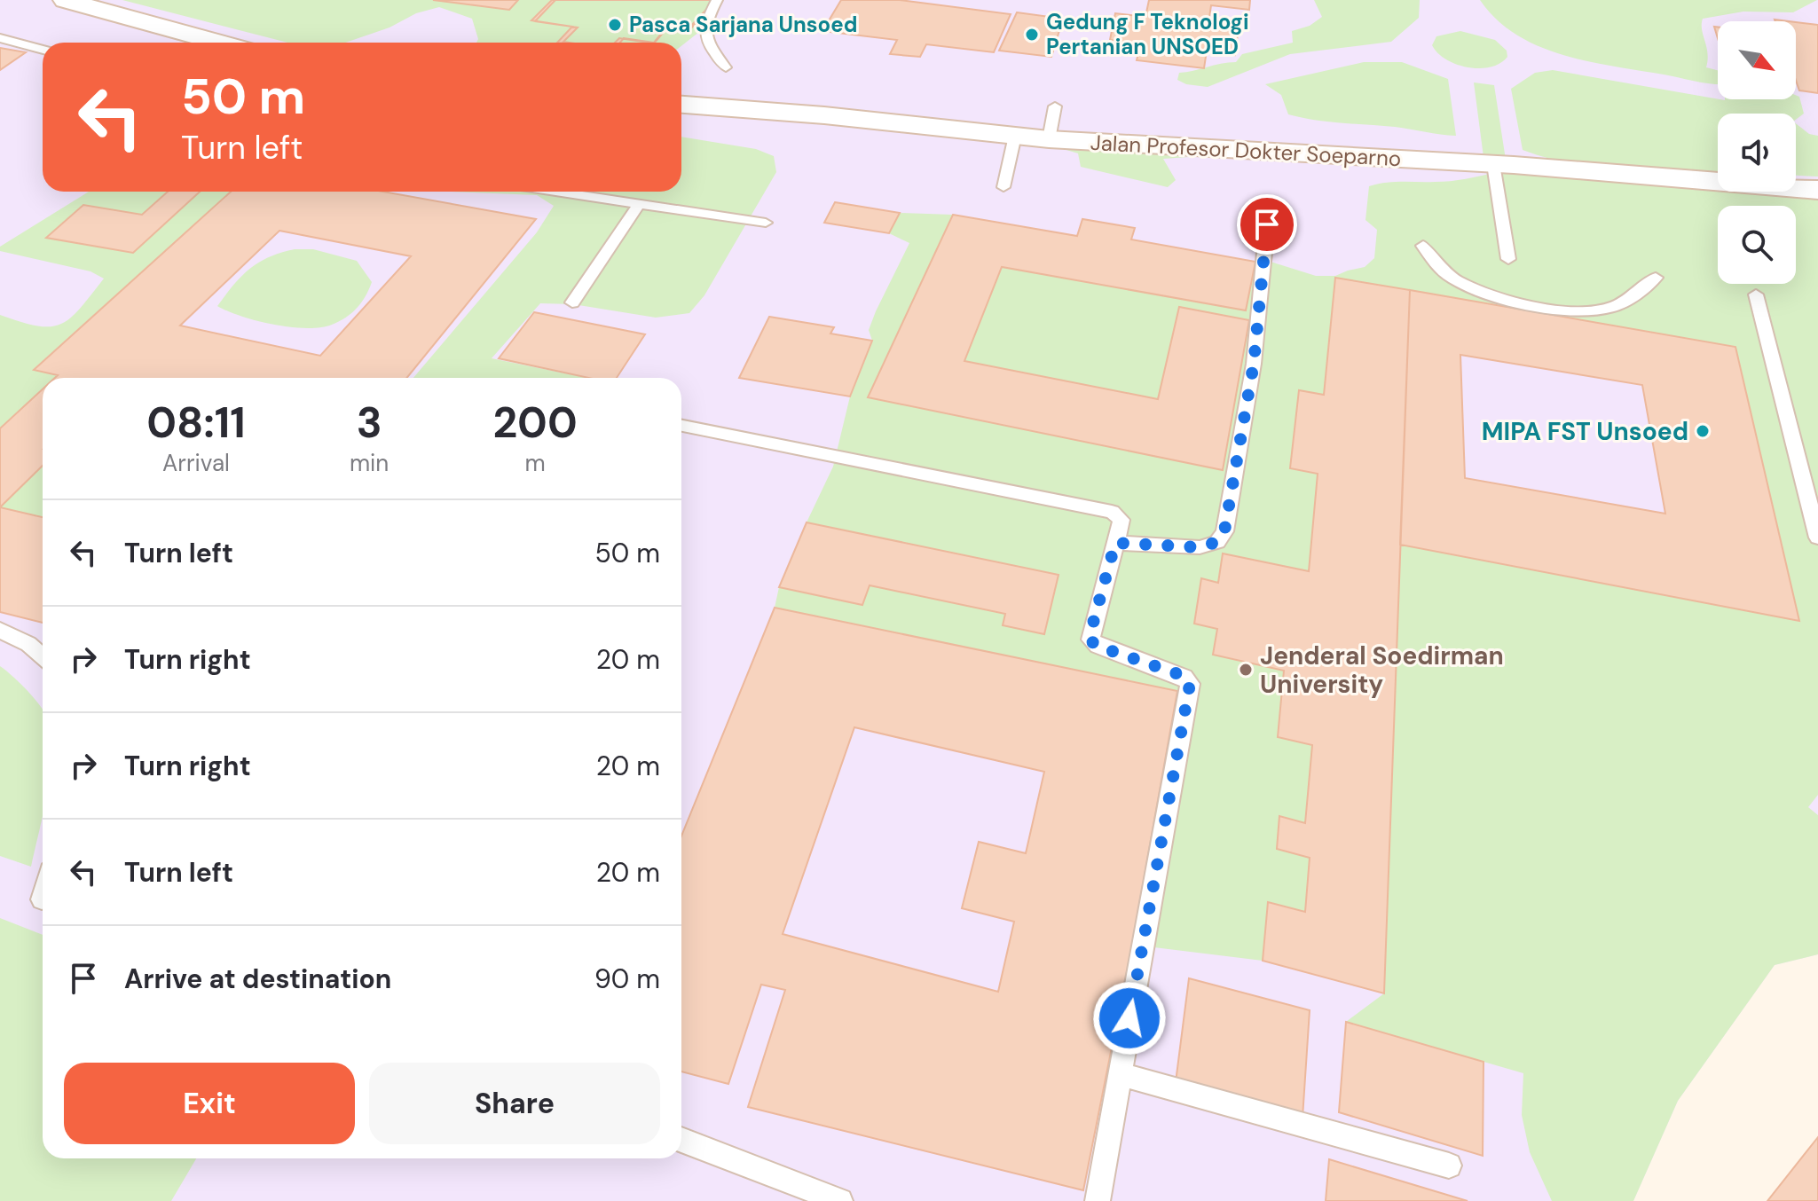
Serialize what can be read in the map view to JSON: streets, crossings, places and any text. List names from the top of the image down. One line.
{"streets":{"street":["Jalan Profesor Dokter Soeparno"]},"places":["Pasca Sarjana Unsoed","Gedung F Teknologi Pertanian UNSOED","MIPA FST Unsoed","Jenderal Soedirman University"],"north":"bottom right","page":{"turn":["50 m","Turn left"],"eta":["08:11","Arrival","3","min","200","m"],"list":[{"name":"Turn left","value":"50 m"},{"name":"Turn right","value":"20 m"},{"name":"Turn right","value":"20 m"},{"name":"Turn left","value":"20 m"},{"name":"Arrive at destination","value":"90 m"}],"buttons":["Exit","Share"]}}
